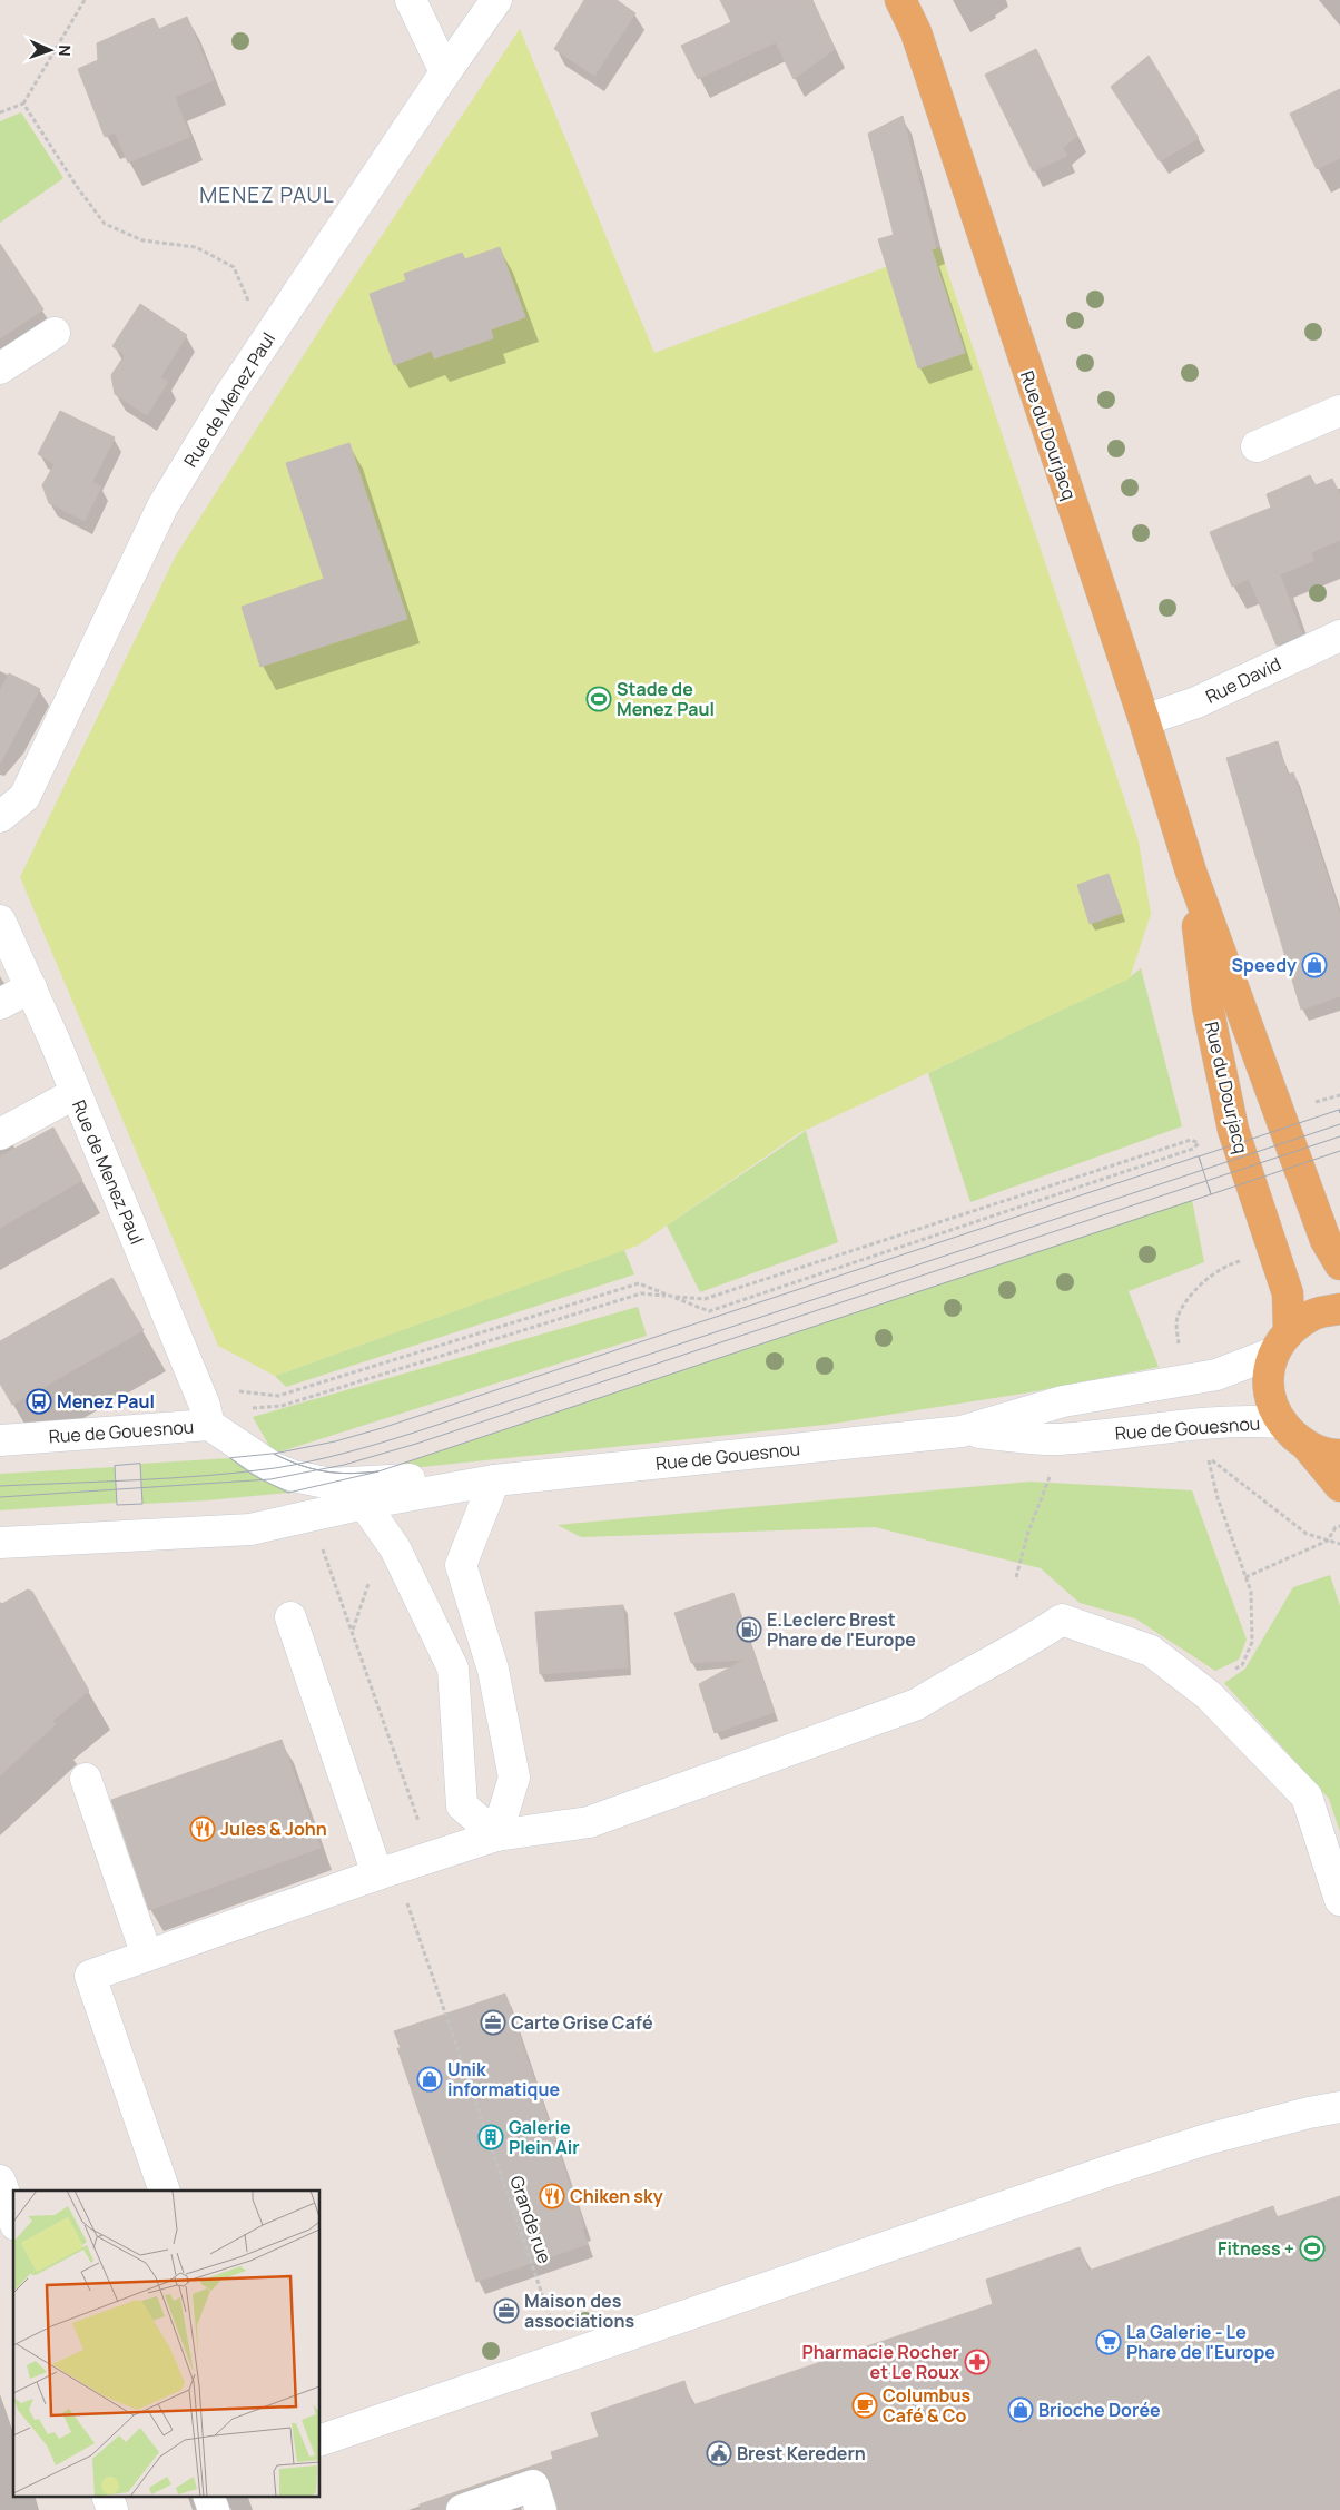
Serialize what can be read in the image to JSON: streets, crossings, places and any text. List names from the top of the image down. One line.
{"streets":{"main road":["Rue du Dourjacq"],"street":["Rue de Menez Paul","Rue David","Rue de Gouesnou"],"path":["Grande rue"]},"crossings":[["Rue de Menez Paul","Rue de Gouesnou"],["Rue du Dourjacq","Rue David"],["Rue du Dourjacq","Rue de Gouesnou"]],"districts":["MENEZ PAUL"],"places":{"sports":["Stade de Menez Paul","Fitness +"],"shop":["Speedy","Unik informatique","Brioche Dorée"],"bus stop":["Menez Paul"],"fuel station":["E.Leclerc Brest Phare de l'Europe"],"restaurant":["Jules & John","Chiken sky"],"office":["Carte Grise Café","Maison des associations"],"building":["Galerie Plein Air"],"supermarket":["La Galerie - Le Phare de l'Europe"],"pharmacy":["Pharmacie Rocher et Le Roux"],"cafe":["Columbus Café & Co"],"public building":["Brest Keredern"]},"north":"right"}
